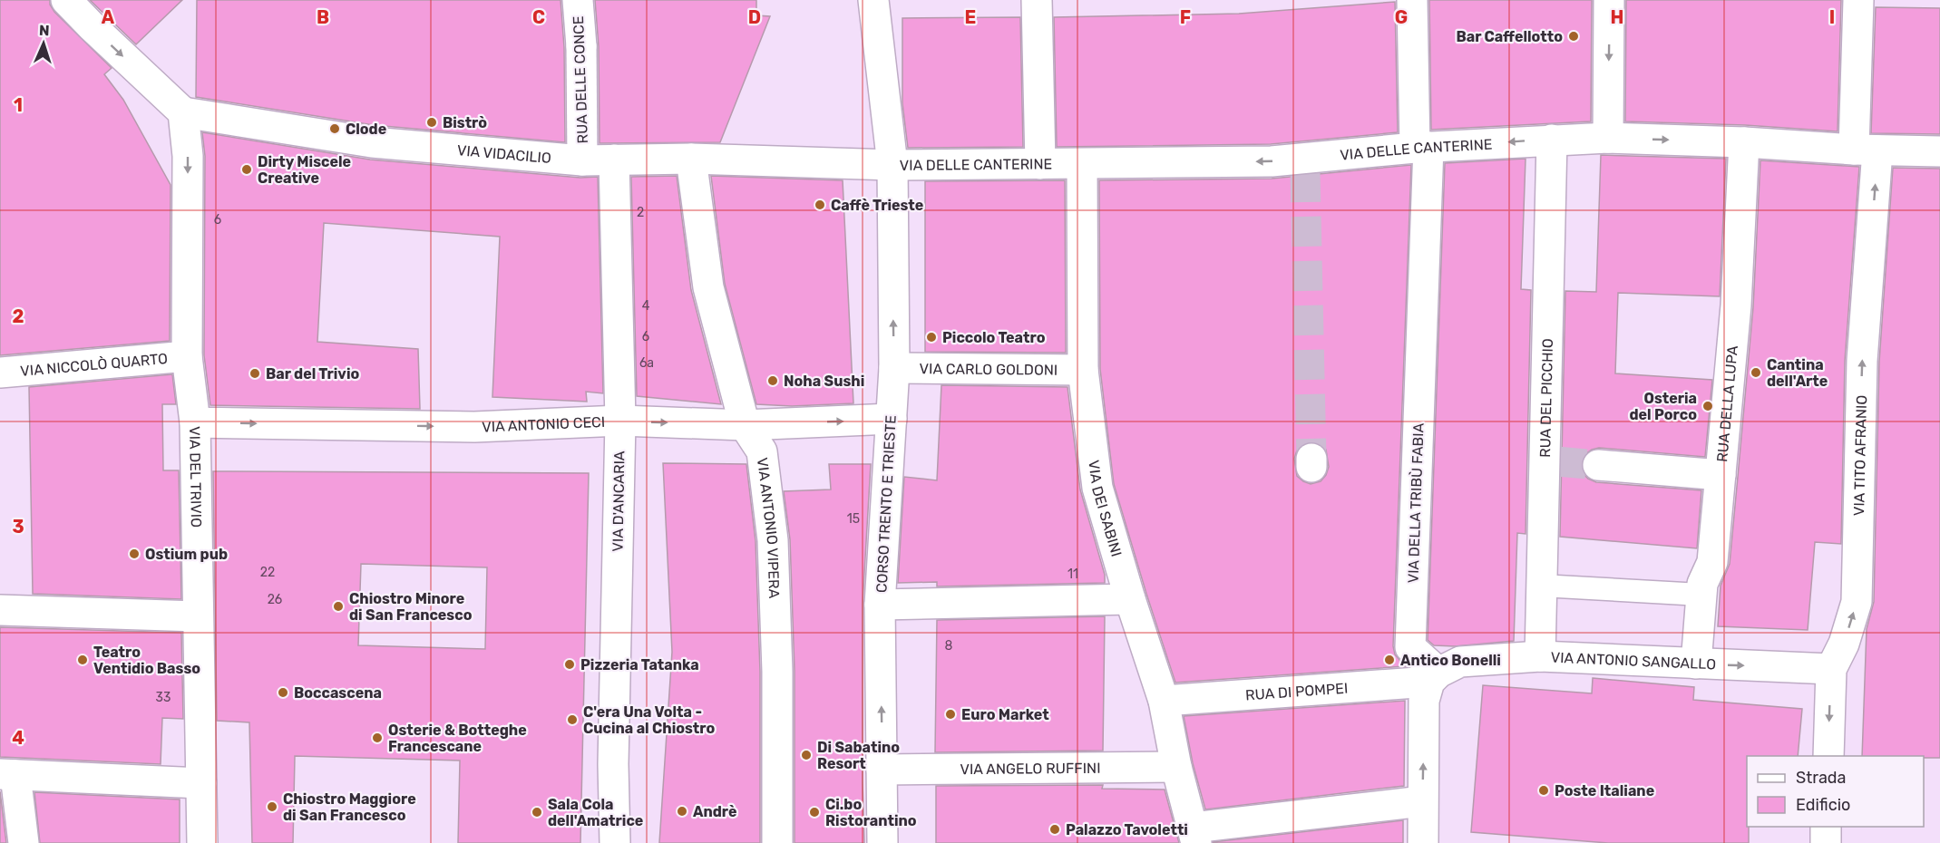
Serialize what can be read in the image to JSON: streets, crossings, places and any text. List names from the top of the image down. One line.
{"streets":{"street":["RUA DELLE CONCE","VIA DELLE CANTERINE","VIA VIDACILIO","VIA NICCOLÒ QUARTO","VIA CARLO GOLDONI","RUA DEL PICCHIO","RUA DELLA LUPA","VIA ANTONIO CECI","VIA TITO AFRANIO","VIA DEL TRIVIO","VIA D'ANCARIA","VIA DELLA TRIBÙ FABIA","CORSO TRENTO E TRIESTE","VIA DEI SABINI","VIA ANTONIO VIPERA","VIA ANTONIO SANGALLO","RUA DI POMPEI","VIA ANGELO RUFFINI"]},"crossings":[["RUA DELLE CONCE","VIA VIDACILIO"],["VIA DELLE CANTERINE","VIA VIDACILIO"],["VIA DELLE CANTERINE","RUA DEL PICCHIO"],["VIA DELLE CANTERINE","RUA DELLA LUPA"],["VIA DELLE CANTERINE","VIA TITO AFRANIO"],["VIA DELLE CANTERINE","VIA DELLA TRIBÙ FABIA"],["VIA DELLE CANTERINE","CORSO TRENTO E TRIESTE"],["VIA DELLE CANTERINE","VIA DEI SABINI"],["VIA VIDACILIO","VIA DEL TRIVIO"],["VIA VIDACILIO","VIA D'ANCARIA"],["VIA VIDACILIO","CORSO TRENTO E TRIESTE"],["VIA VIDACILIO","VIA ANTONIO VIPERA"],["VIA NICCOLÒ QUARTO","VIA DEL TRIVIO"],["VIA CARLO GOLDONI","CORSO TRENTO E TRIESTE"],["VIA CARLO GOLDONI","VIA DEI SABINI"],["RUA DEL PICCHIO","VIA ANTONIO SANGALLO"],["RUA DELLA LUPA","VIA ANTONIO SANGALLO"],["VIA ANTONIO CECI","VIA DEL TRIVIO"],["VIA ANTONIO CECI","VIA D'ANCARIA"],["VIA ANTONIO CECI","CORSO TRENTO E TRIESTE"],["VIA ANTONIO CECI","VIA ANTONIO VIPERA"],["VIA TITO AFRANIO","VIA ANTONIO SANGALLO"],["VIA DELLA TRIBÙ FABIA","VIA ANTONIO SANGALLO"],["VIA DELLA TRIBÙ FABIA","RUA DI POMPEI"],["CORSO TRENTO E TRIESTE","VIA ANGELO RUFFINI"],["VIA DEI SABINI","RUA DI POMPEI"],["VIA DEI SABINI","VIA ANGELO RUFFINI"],["VIA ANTONIO SANGALLO","RUA DI POMPEI"]],"one_way":["VIA ANTONIO CECI","CORSO TRENTO E TRIESTE"],"places":["Bar Caffellotto","Bistrò","Clode","Dirty Miscele Creative","Caffè Trieste","Piccolo Teatro","Cantina dell'Arte","Bar del Trivio","Noha Sushi","Osteria del Porco","Ostium pub","Chiostro Minore di San Francesco","Teatro Ventidio Basso","Antico Bonelli","Pizzeria Tatanka","Boccascena","Euro Market","C'era Una Volta - Cucina al Chiostro","Osterie & Botteghe Francescane","Di Sabatino Resort","Poste Italiane","Chiostro Maggiore di San Francesco","Andrè","Sala Cola dell'Amatrice","Ci.bo Ristorantino","Palazzo Tavoletti"],"house_numbers":["2","6","4","6","6a","15","22","11","26","8","33"],"legend":["Strada","Edificio"],"north":"top","grid":{"columns":["A","B","C","D","E","F","G","H","I"],"rows":["1","2","3","4"]}}
